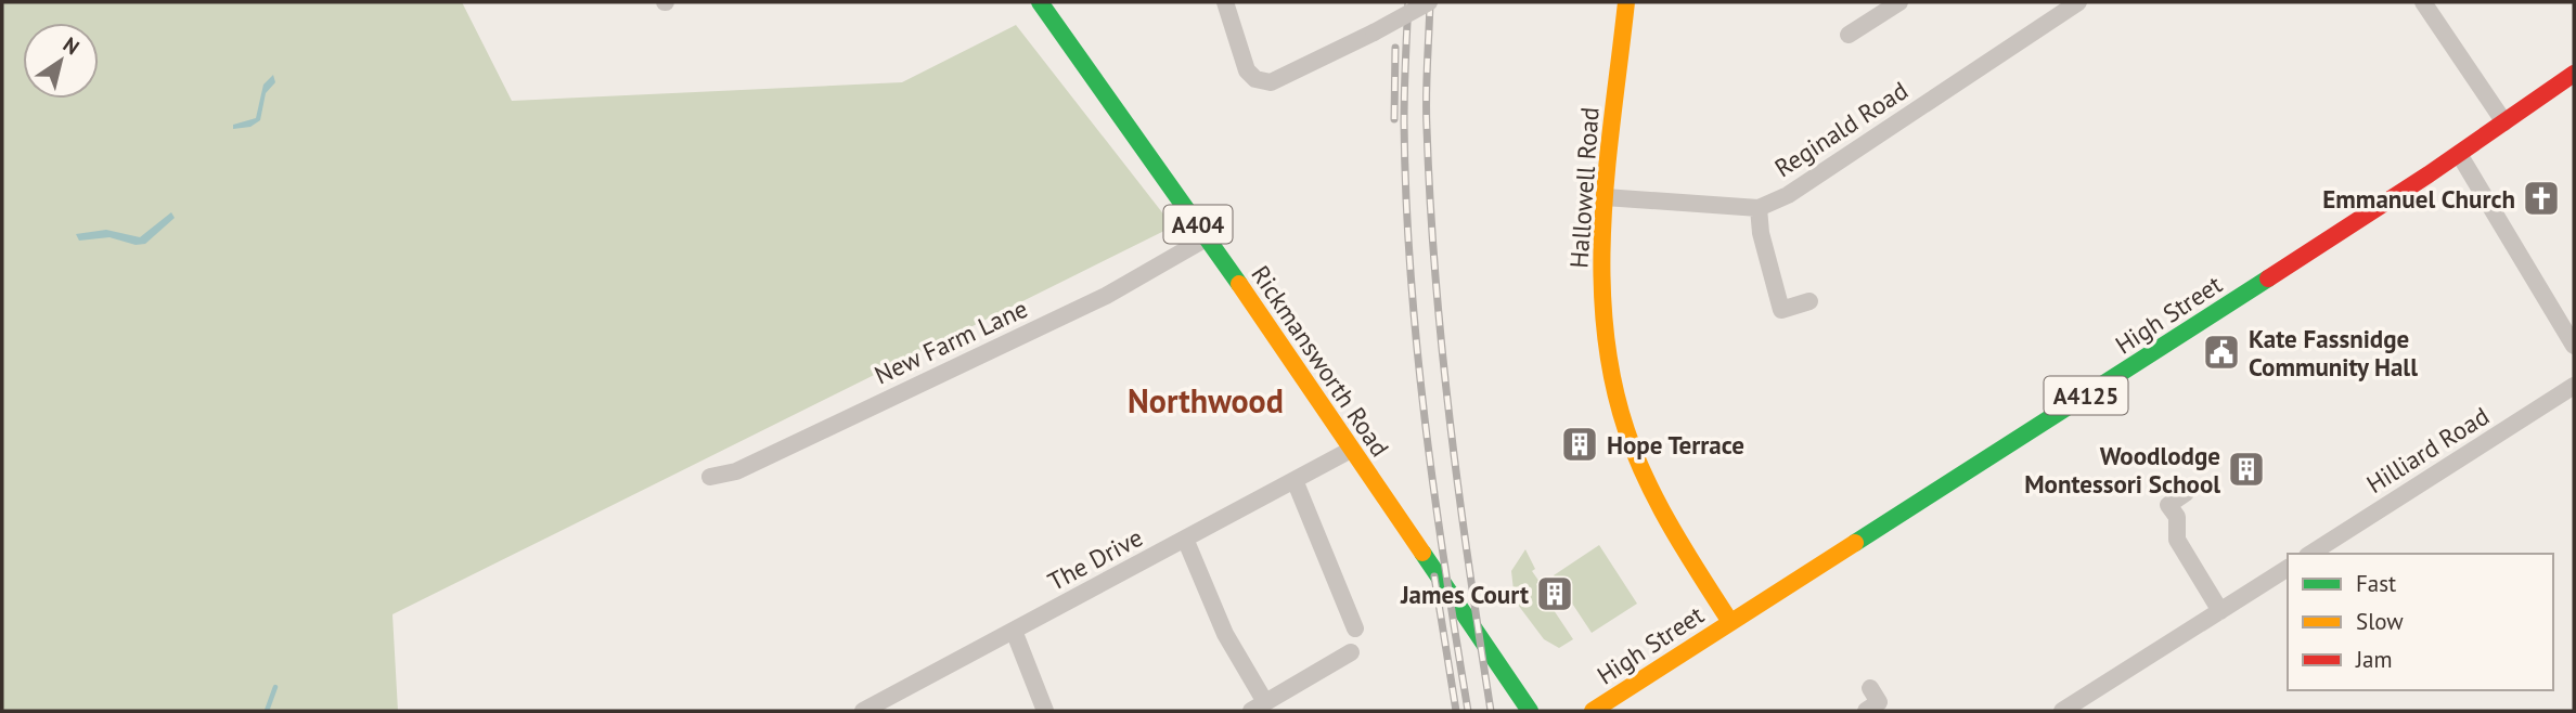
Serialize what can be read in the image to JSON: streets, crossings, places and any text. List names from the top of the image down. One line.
{"streets":{"main road":["Hallowell Road","A404","High Street","Rickmansworth Road","A4125"],"street":["Reginald Road","New Farm Lane","Hilliard Road","The Drive"]},"crossings":[["Reginald Road","Hallowell Road"],["Hallowell Road","High Street"],["New Farm Lane","Rickmansworth Road"],["Rickmansworth Road","The Drive"]],"districts":["Northwood"],"places":{"church":["Emmanuel Church"],"public building":["Kate Fassnidge Community Hall"],"building":["Hope Terrace","Woodlodge Montessori School","James Court"]},"legend":["Fast","Slow","Jam"],"north":"top right"}
